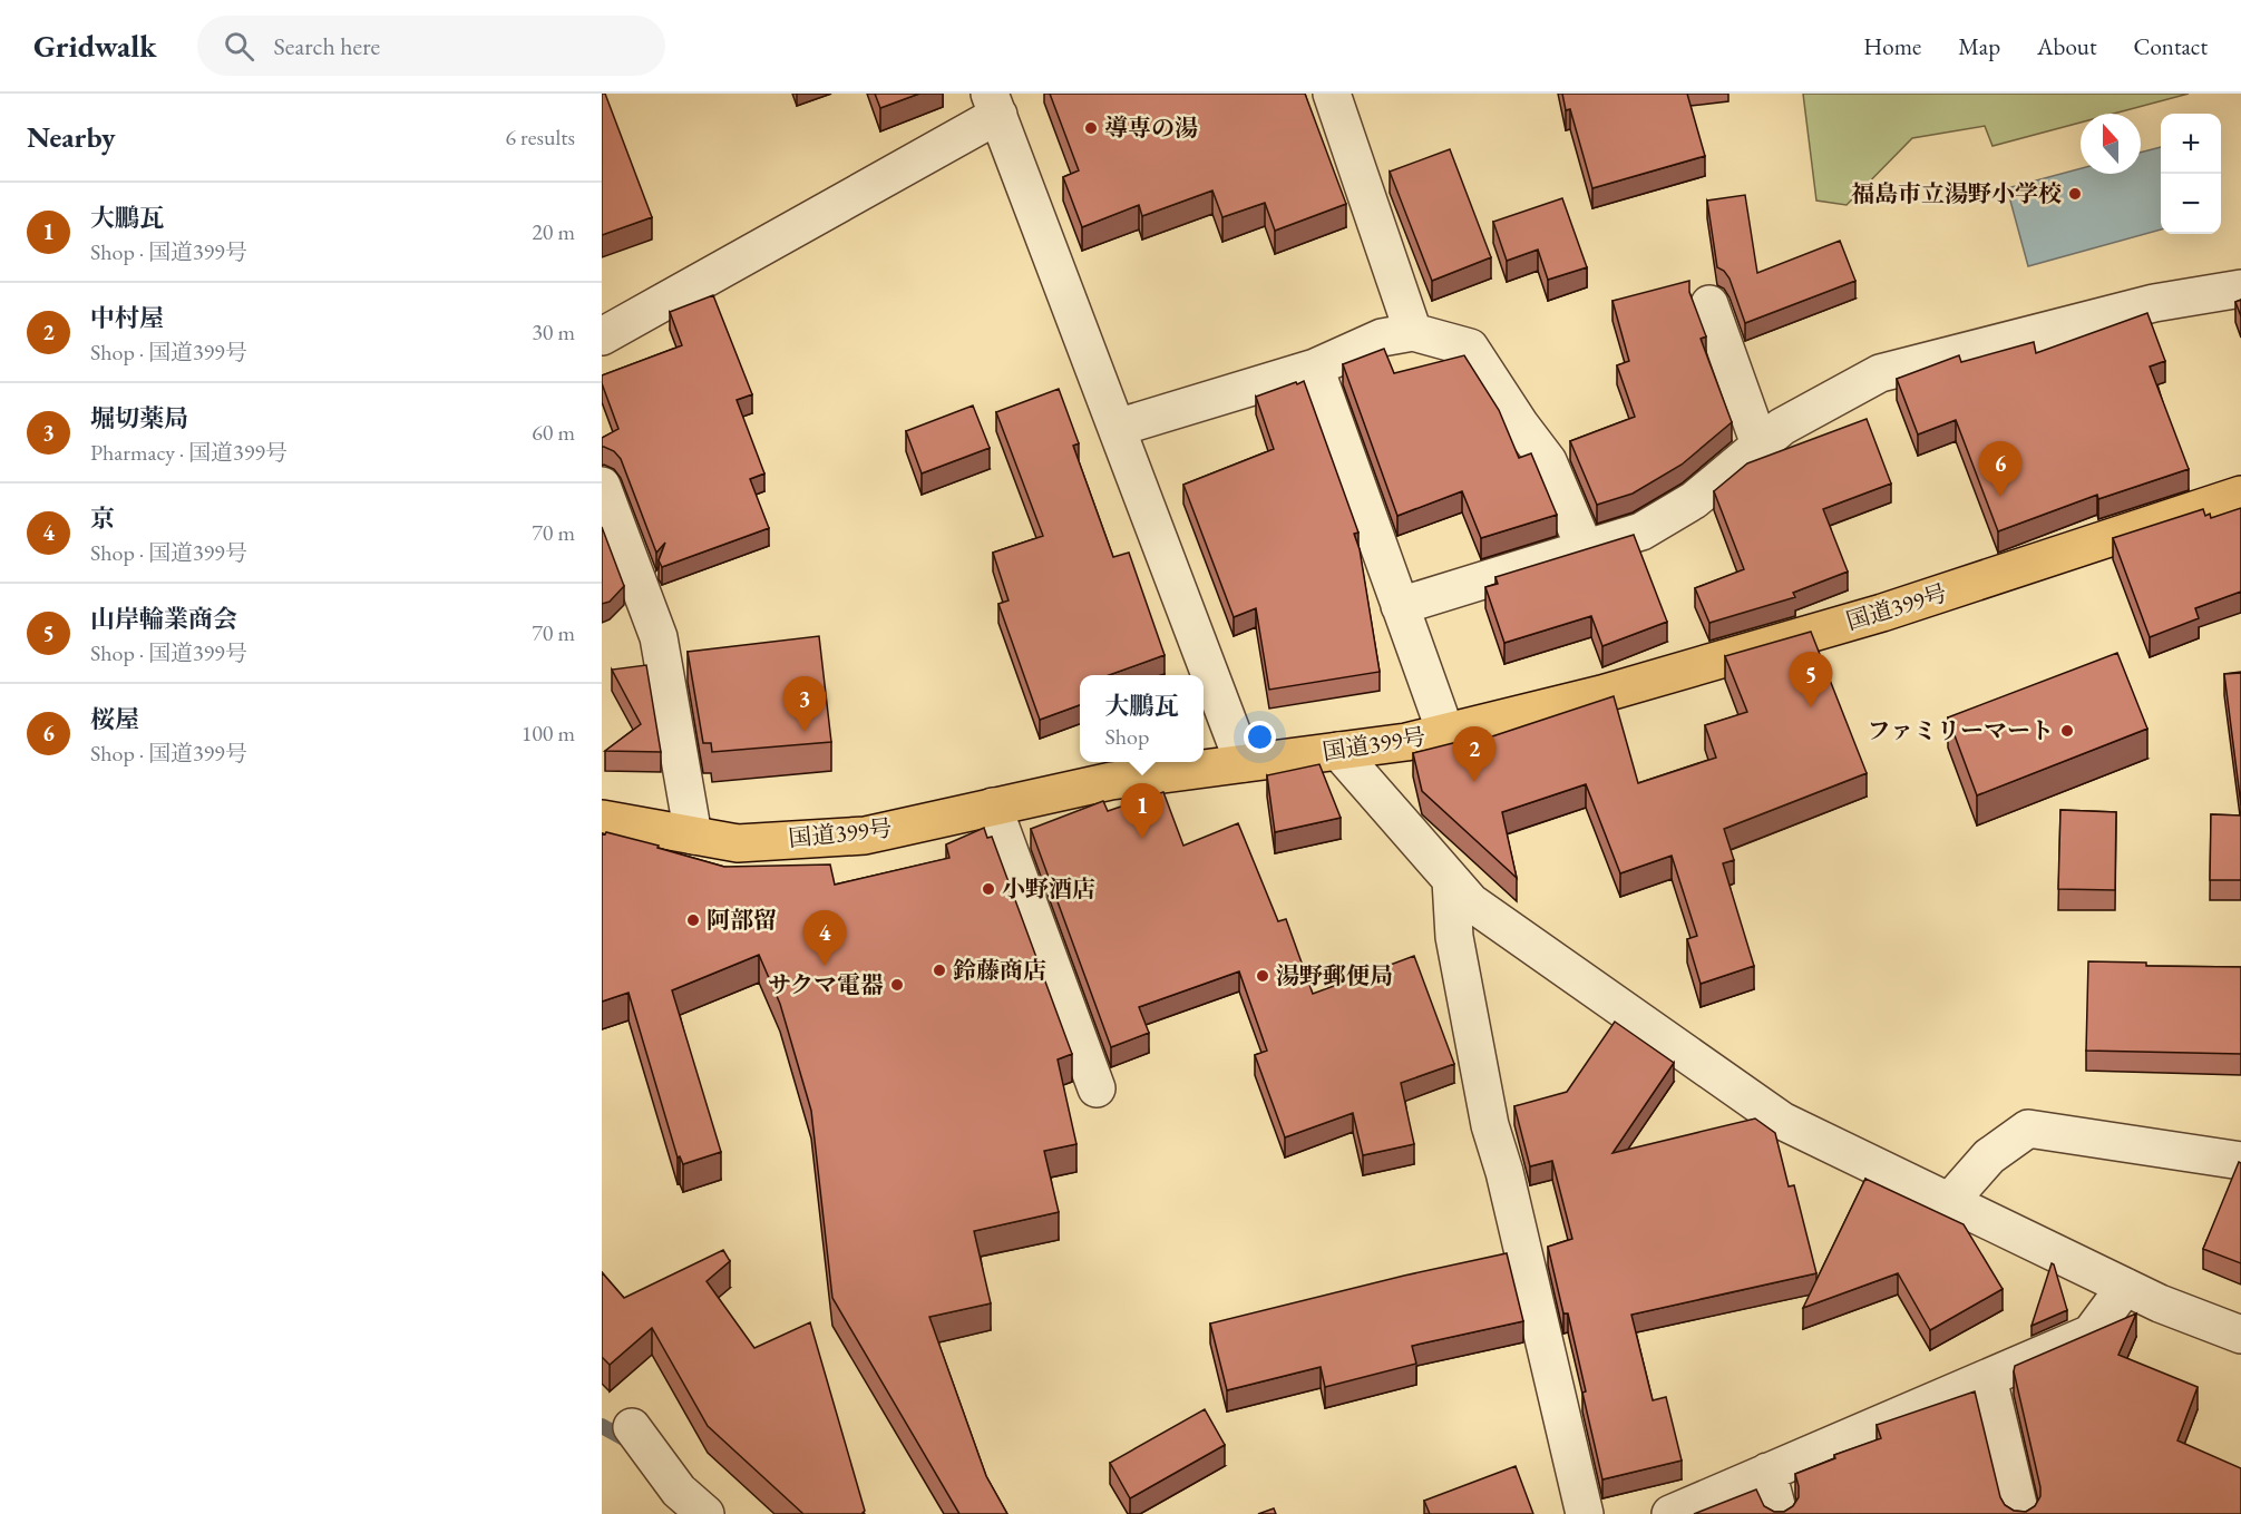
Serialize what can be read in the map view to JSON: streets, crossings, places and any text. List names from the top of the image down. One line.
{"streets":{"highway":["国道399号"]},"places":["導専の湯","福島市立湯野小学校","ファミリーマート","小野酒店","阿部留","鈴藤商店","湯野郵便局","サクマ電器"],"north":"top","page":{"header":"Gridwalk","search":"Search here","nav":["Home","Map","About","Contact"],"heading":["Nearby","6 results"],"map_buttons":["+","−"],"list":[{"mark":"1","name":"大鵬瓦","note":"Shop · 国道399号","value":"20 m"},{"mark":"2","name":"中村屋","note":"Shop · 国道399号","value":"30 m"},{"mark":"3","name":"堀切薬局","note":"Pharmacy · 国道399号","value":"60 m"},{"mark":"4","name":"京","note":"Shop · 国道399号","value":"70 m"},{"mark":"5","name":"山岸輪業商会","note":"Shop · 国道399号","value":"70 m"},{"mark":"6","name":"桜屋","note":"Shop · 国道399号","value":"100 m"}],"pins":["6","5","3","2","1","4"],"popup":["大鵬瓦","Shop"]}}
